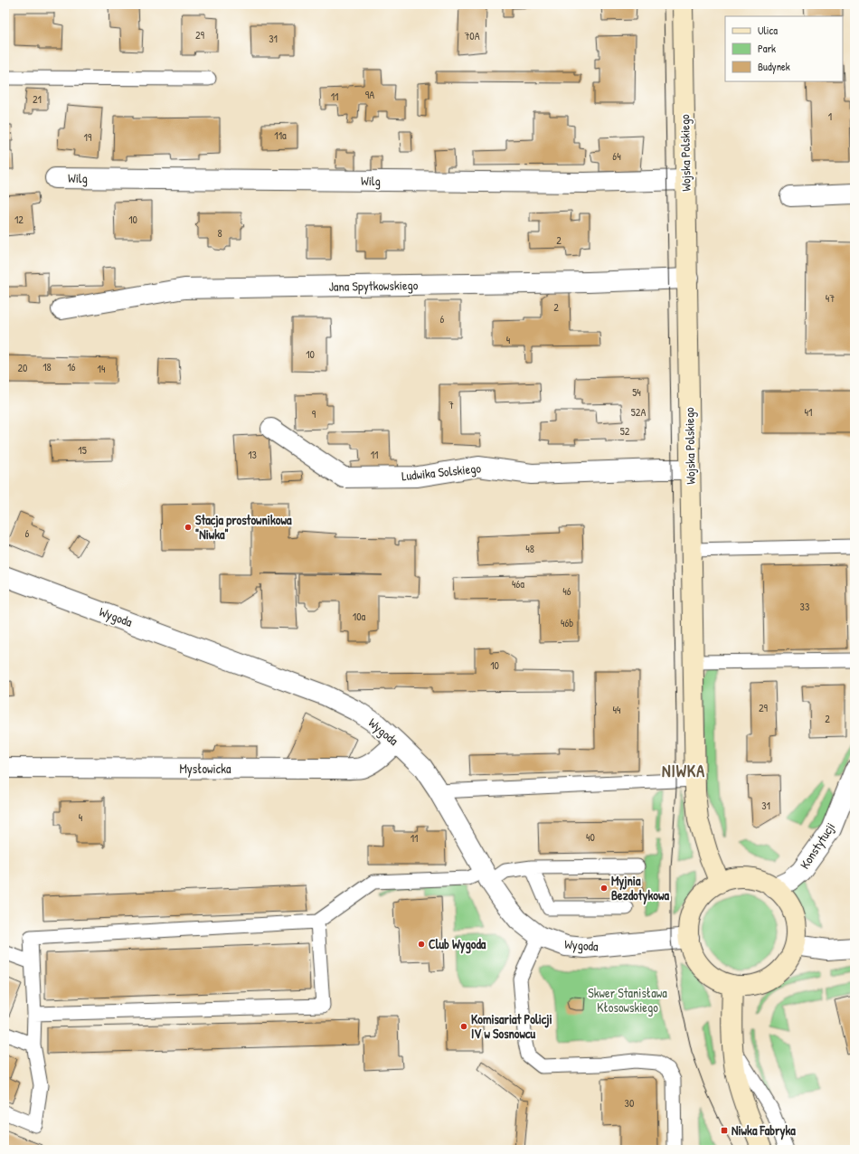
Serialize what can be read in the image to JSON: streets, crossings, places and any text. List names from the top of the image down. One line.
{"streets":{"main road":["Wojska Polskiego"],"street":["Wilg","Jana Spytkowskiego","Ludwika Solskiego","Wygoda","Mysłowicka","Konstytucji"]},"crossings":[["Wojska Polskiego","Wilg"],["Wojska Polskiego","Jana Spytkowskiego"],["Wojska Polskiego","Ludwika Solskiego"],["Wojska Polskiego","Wygoda"],["Wojska Polskiego","Konstytucji"],["Wygoda","Mysłowicka"],["Wygoda","Konstytucji"]],"districts":["NIWKA"],"parks":["Skwer Stanisława Kłosowskiego"],"places":{"other":["Stacja prostownikowa \"Niwka\"","Myjnia Bezdotykowa","Club Wygoda","Komisariat Policji IV w Sosnowcu"],"transit":["Niwka Fabryka"]},"house_numbers":["29","70A","31","9A","11","21","1","11a","19","64","12","10","8","2","47","2","6","4","10","18","16","20","14","54","7","52A","41","9","52","15","13","11","6","48","46a","46","33","10a","46b","10","29","44","2","31","4","40","11","30"],"legend":["Ulica","Park","Budynek"]}
